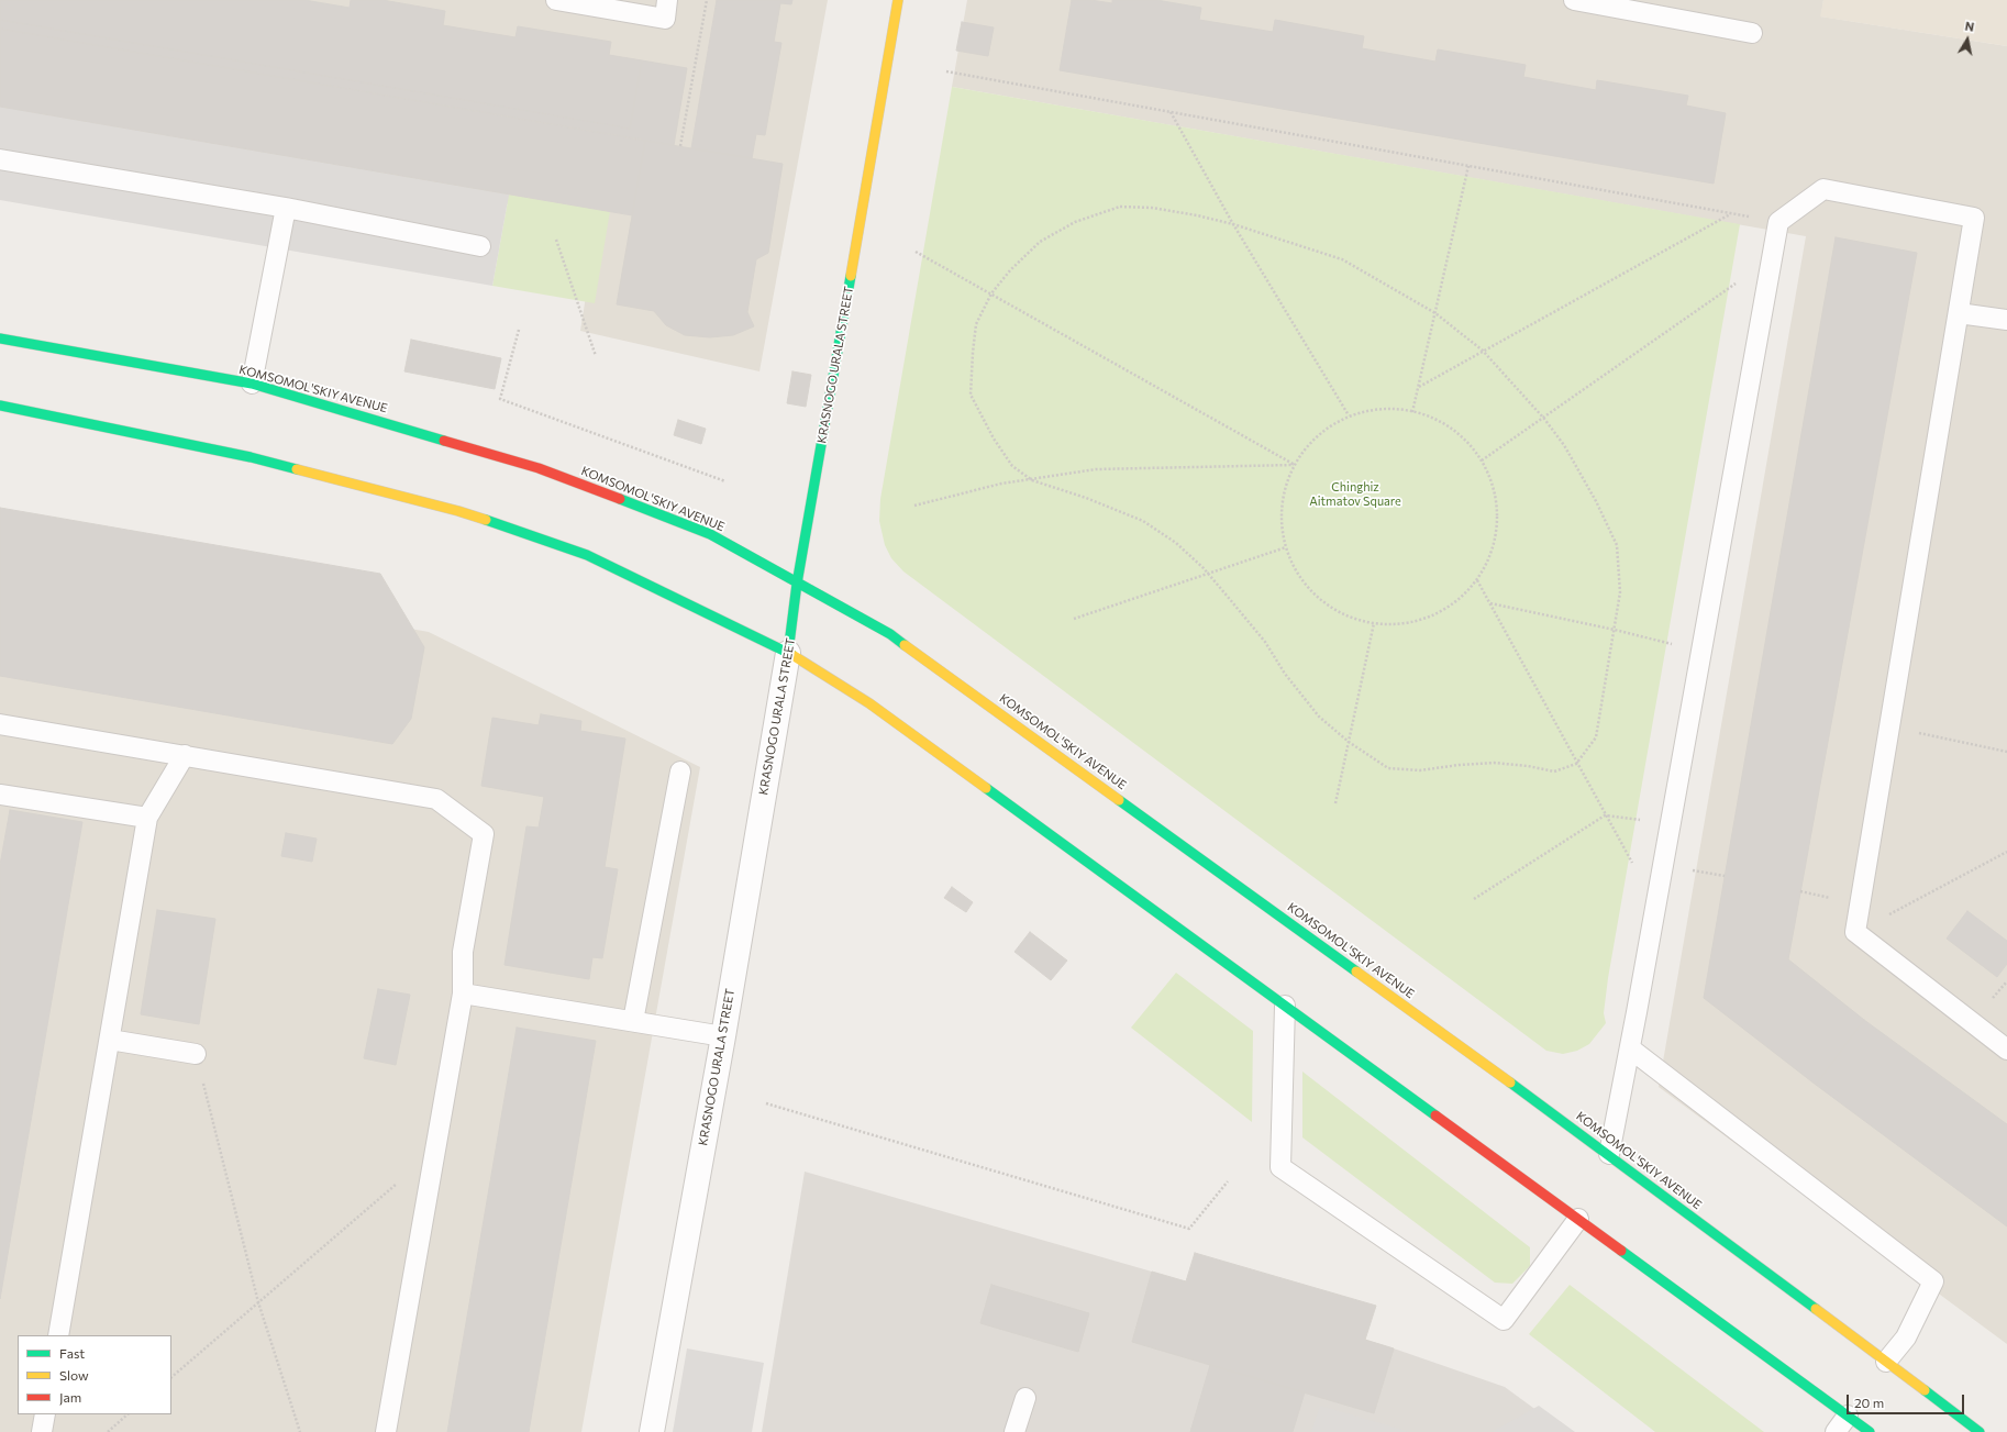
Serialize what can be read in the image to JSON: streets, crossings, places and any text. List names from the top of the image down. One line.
{"streets":{"main road":["KRASNOGO URALA STREET","KOMSOMOL'SKIY AVENUE"]},"crossings":[["KRASNOGO URALA STREET","KOMSOMOL'SKIY AVENUE"]],"parks":["Chinghiz Aitmatov Square"],"legend":["Fast","Slow","Jam"],"scale_bar":"20 m","north":"top"}
